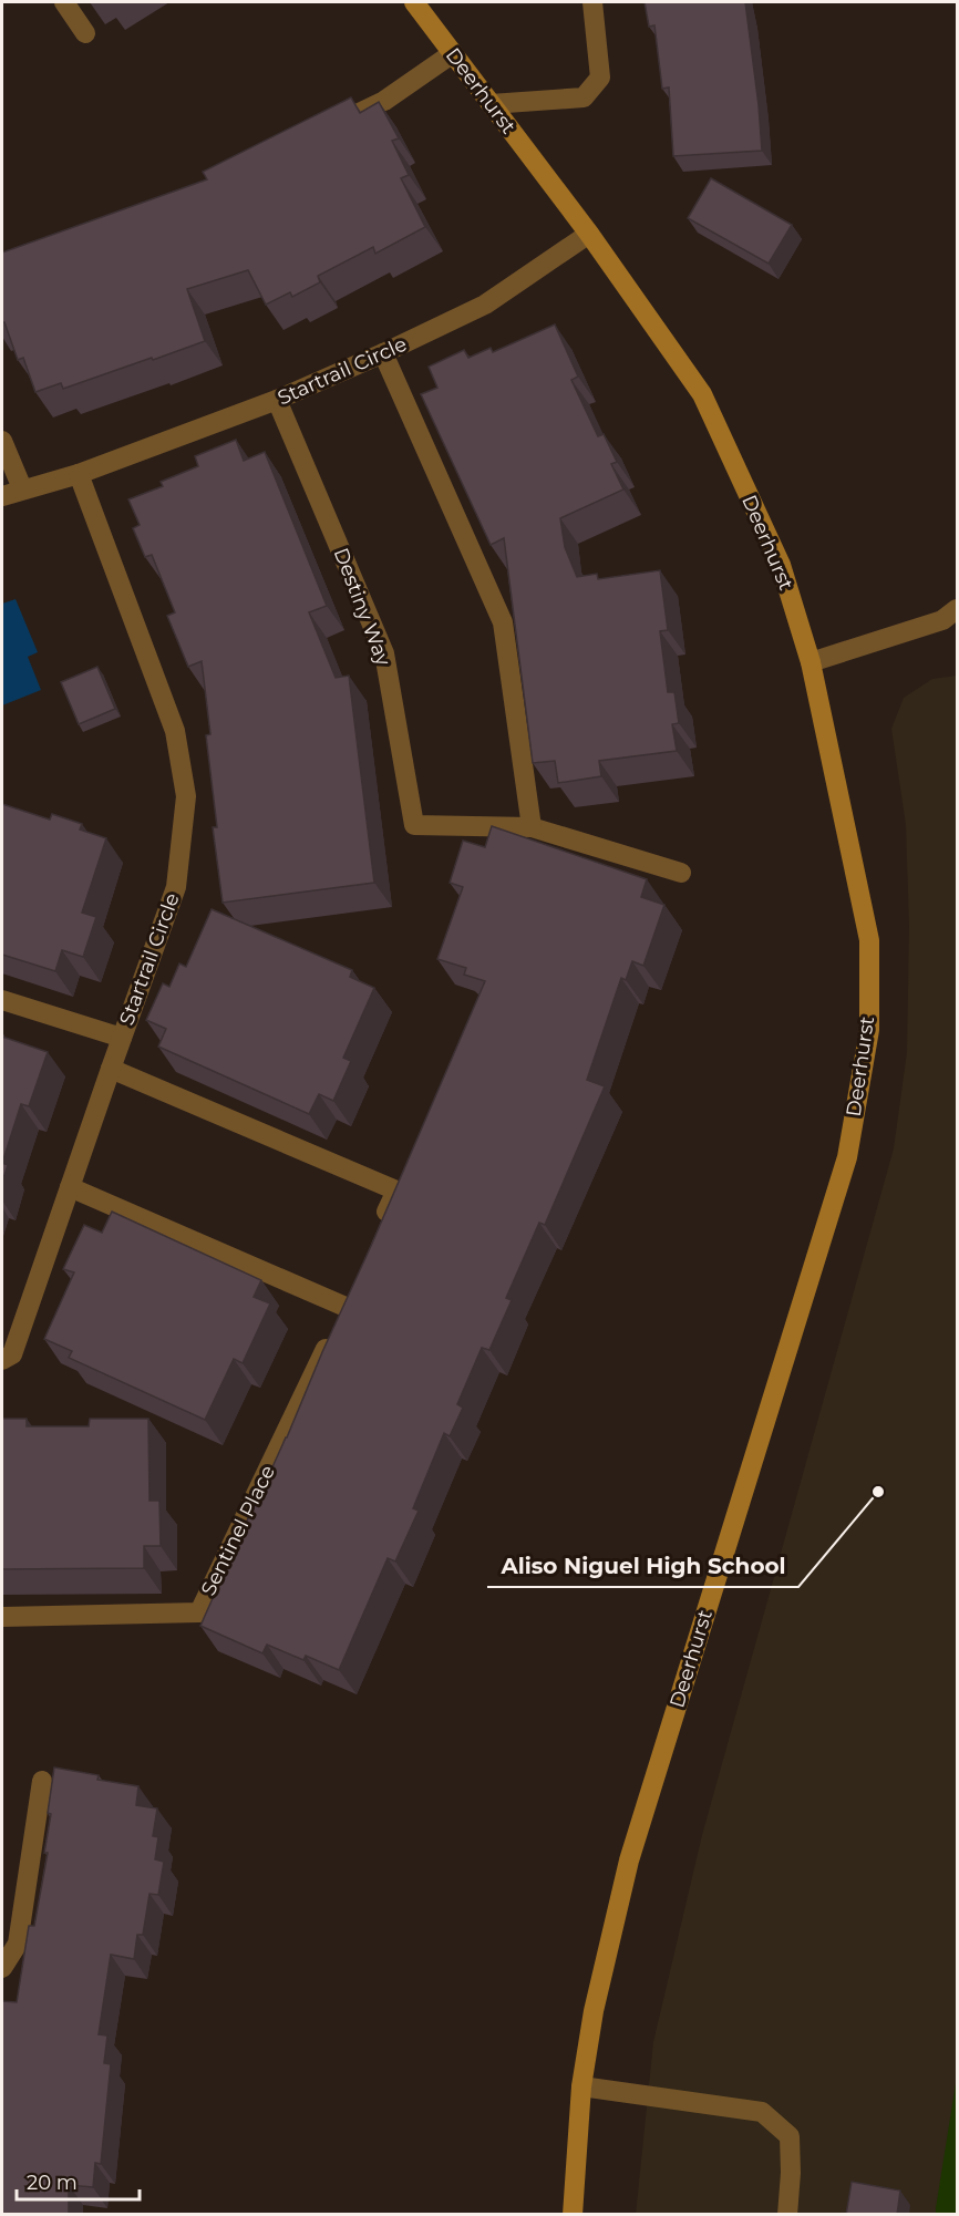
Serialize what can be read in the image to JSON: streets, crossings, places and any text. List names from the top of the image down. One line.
{"streets":{"street":["Deerhurst","Startrail Circle","Destiny Way","Sentinel Place"]},"crossings":[["Deerhurst","Startrail Circle"],["Startrail Circle","Destiny Way"]],"places":["Aliso Niguel High School"],"scale_bar":"20 m"}
